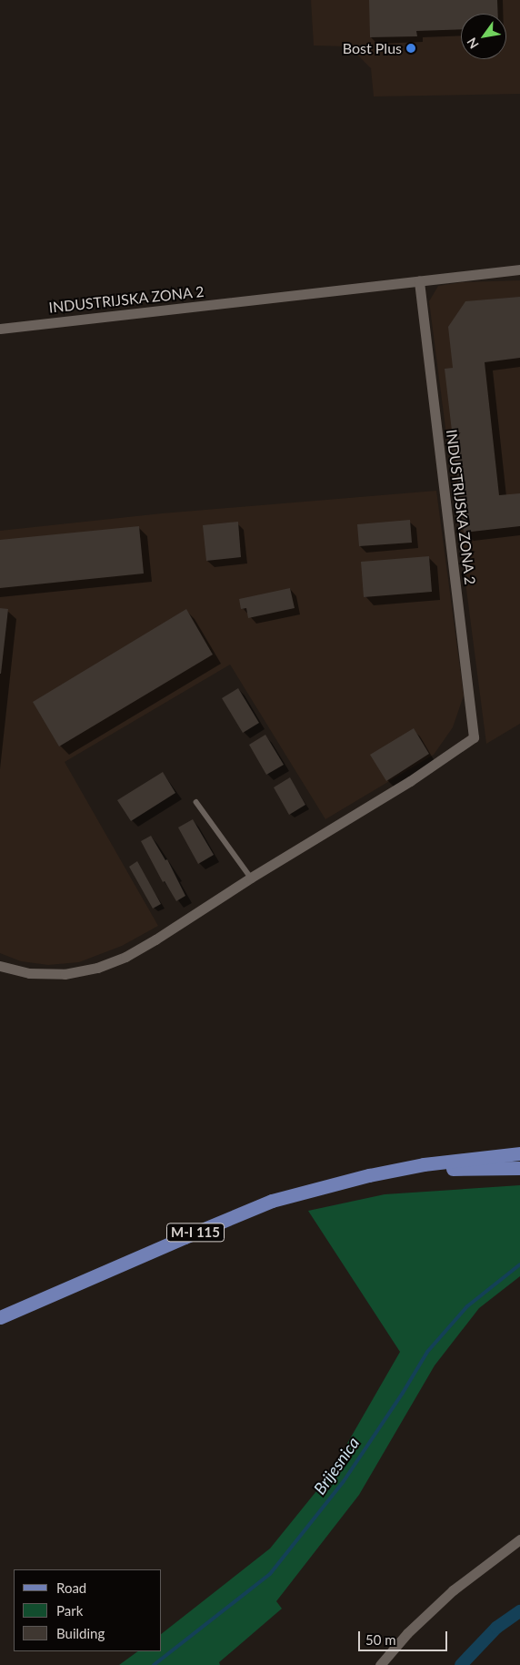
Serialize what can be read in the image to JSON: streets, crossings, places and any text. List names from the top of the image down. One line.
{"streets":{"main road":["M-I 115"],"street":["INDUSTRIJSKA ZONA 2"]},"water":["Brijesnica"],"places":["Bost Plus"],"legend":["Road","Park","Building"],"scale_bar":"50 m","north":"bottom left"}
